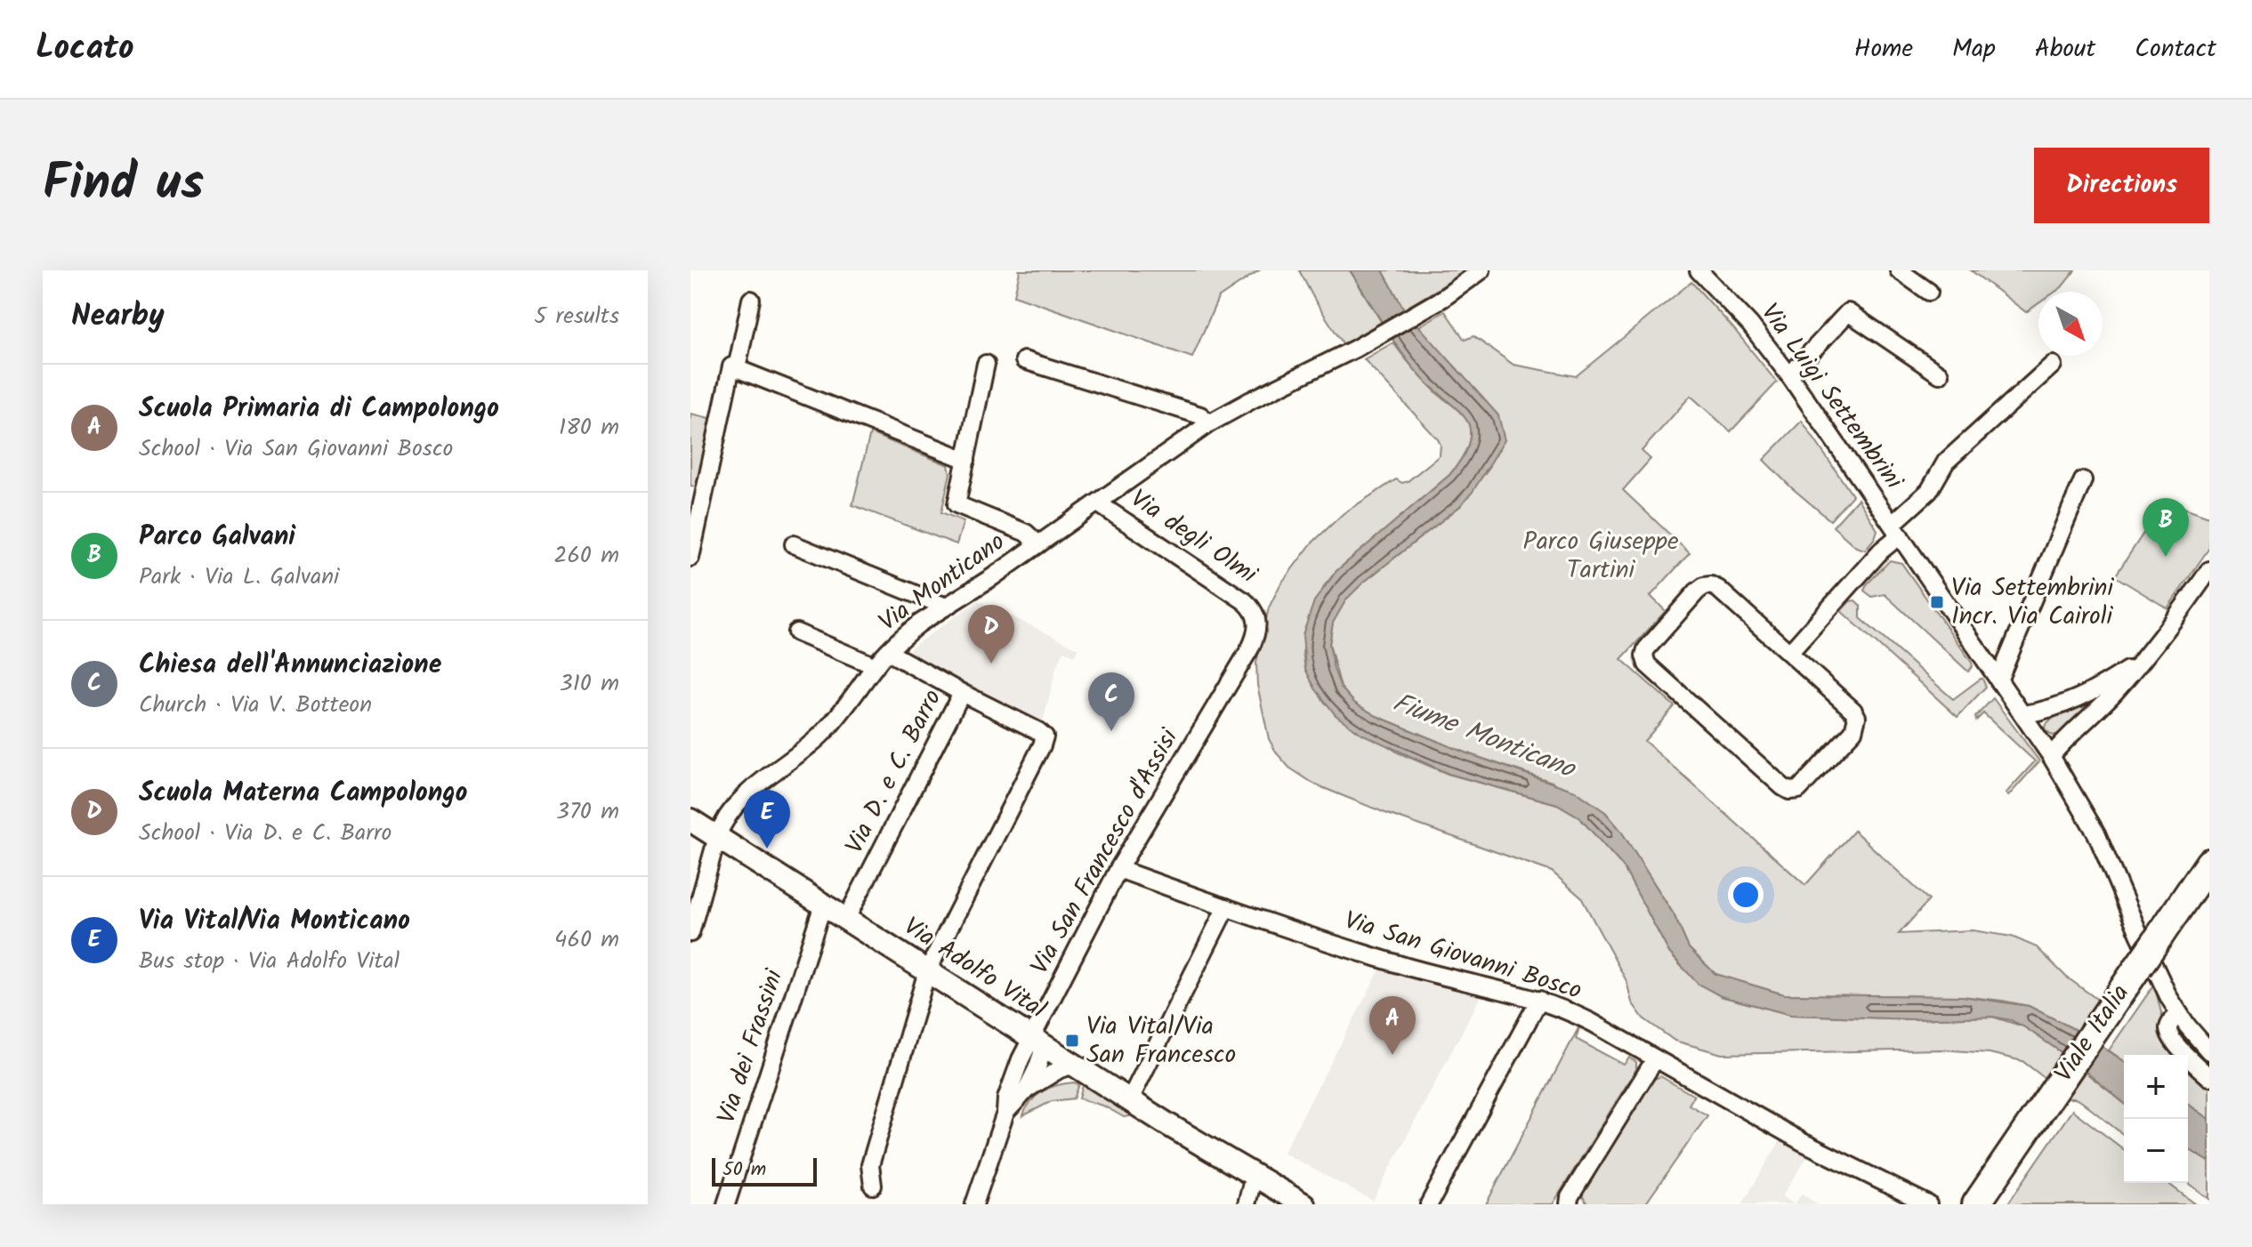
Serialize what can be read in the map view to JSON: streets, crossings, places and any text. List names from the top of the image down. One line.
{"streets":{"main road":["Viale Italia"],"street":["Via Luigi Settembrini","Via degli Olmi","Via Monticano","Via D. e C. Barro","Via San Francesco d'Assisi","Via San Giovanni Bosco","Via Adolfo Vital","Via dei Frassini"]},"crossings":[["Via degli Olmi","Via Monticano"],["Via degli Olmi","Via San Francesco d'Assisi"],["Via Monticano","Via Adolfo Vital"],["Via D. e C. Barro","Via Adolfo Vital"],["Via San Francesco d'Assisi","Via San Giovanni Bosco"],["Via San Francesco d'Assisi","Via Adolfo Vital"],["Via Adolfo Vital","Via dei Frassini"]],"water":["Fiume Monticano"],"parks":["Parco Giuseppe Tartini"],"places":{"transit":["Via Settembrini Incr. Via Cairoli","Via Vital/Via San Francesco"]},"scale_bar":"50 m","north":"bottom right","page":{"header":"Locato","nav":["Home","Map","About","Contact"],"title":"Find us","buttons":"Directions","heading":["Nearby","5 results"],"list":[{"mark":"A","name":"Scuola Primaria di Campolongo","note":"School · Via San Giovanni Bosco","value":"180 m"},{"mark":"B","name":"Parco Galvani","note":"Park · Via L. Galvani","value":"260 m"},{"mark":"C","name":"Chiesa dell'Annunciazione","note":"Church · Via V. Botteon","value":"310 m"},{"mark":"D","name":"Scuola Materna Campolongo","note":"School · Via D. e C. Barro","value":"370 m"},{"mark":"E","name":"Via Vital/Via Monticano","note":"Bus stop · Via Adolfo Vital","value":"460 m"}],"pins":["B","D","C","E","A"],"map_buttons":["+","−"],"scale":"50 m"}}
